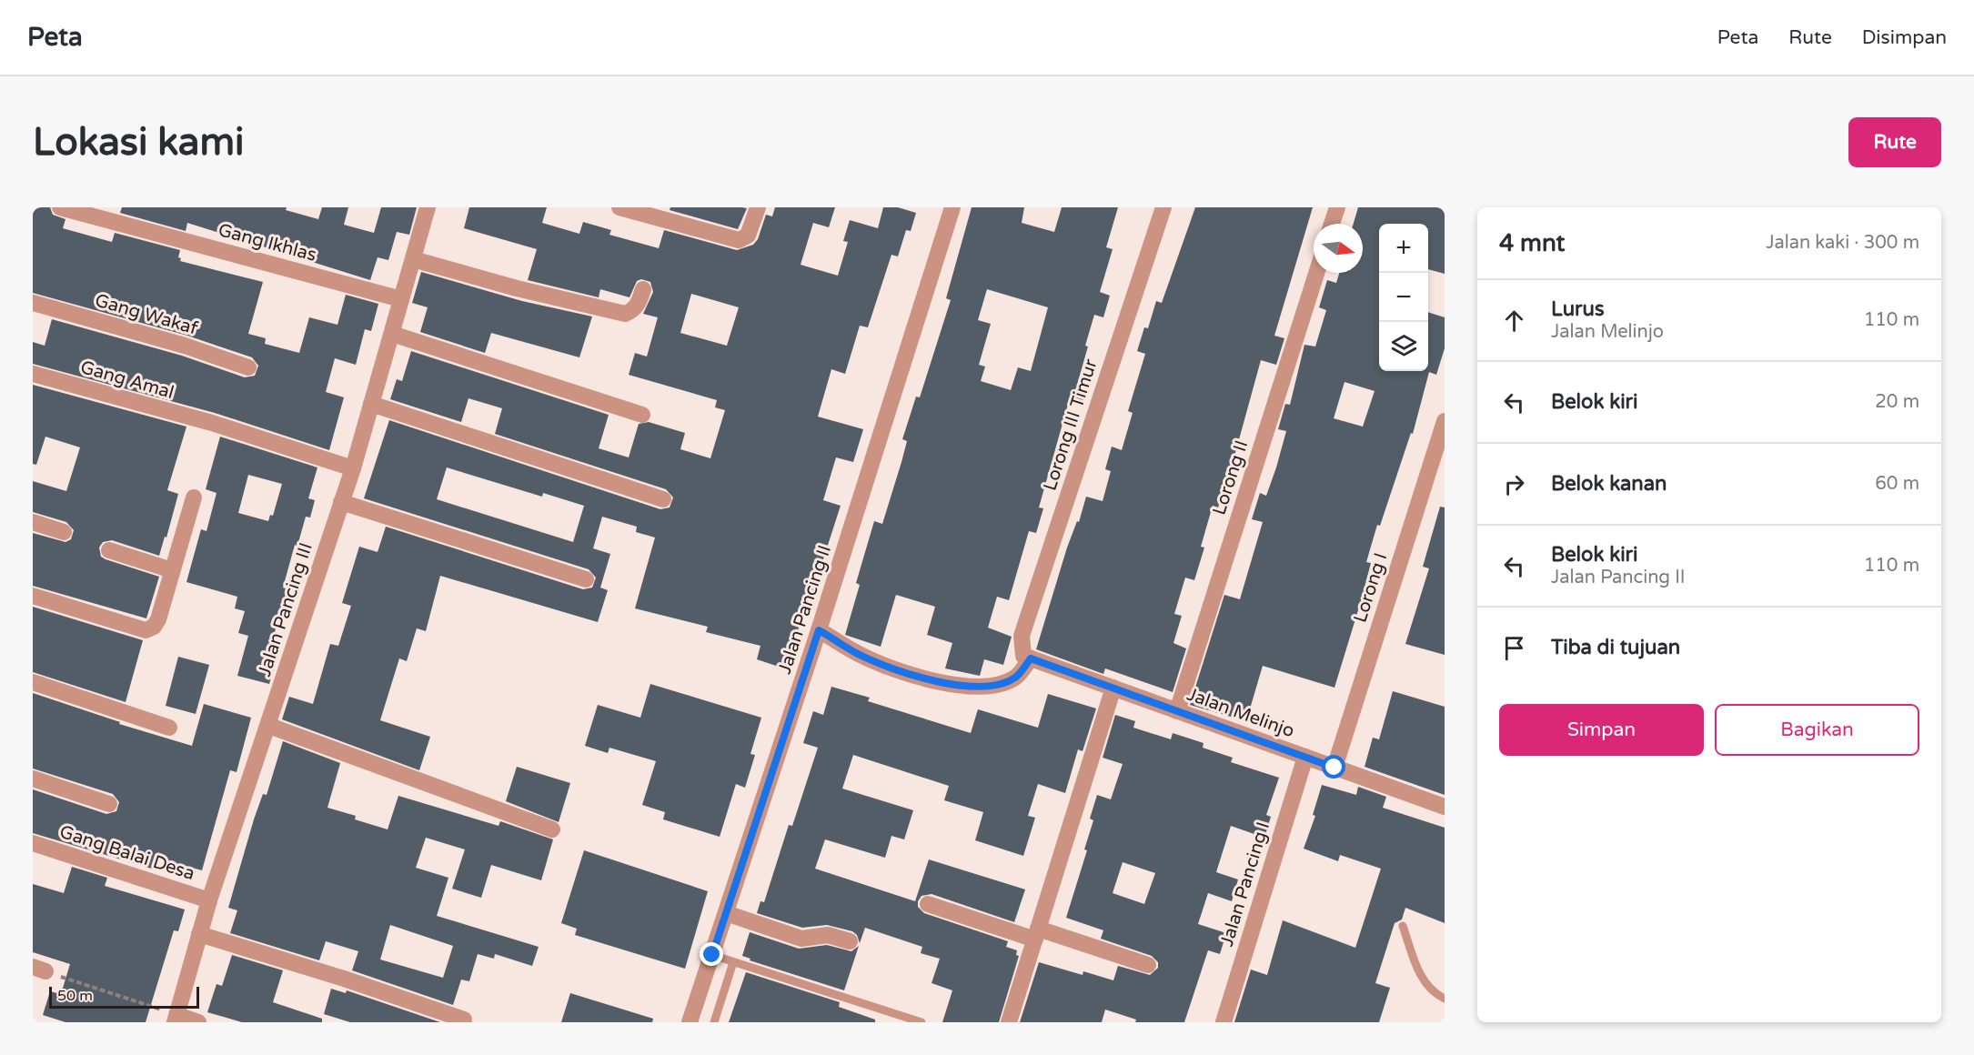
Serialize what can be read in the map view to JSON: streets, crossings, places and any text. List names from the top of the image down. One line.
{"streets":{"street":["Gang Ikhlas","Gang Wakaf","Gang Amal","Lorong III Timur","Lorong II","Lorong I","Jalan Pancing III","Jalan Pancing II","Jalan Melinjo","Gang Balai Desa","Jalan Pancing I"]},"crossings":[["Gang Ikhlas","Jalan Pancing III"],["Gang Amal","Jalan Pancing III"],["Lorong III Timur","Jalan Melinjo"],["Lorong II","Jalan Melinjo"],["Lorong I","Jalan Melinjo"],["Jalan Pancing III","Gang Balai Desa"],["Jalan Melinjo","Jalan Pancing I"]],"scale_bar":"50 m","north":"right","page":{"header":"Peta","nav":["Peta","Rute","Disimpan"],"buttons":["Rute",["Simpan","Bagikan"]],"title":"Lokasi kami","heading":["4 mnt","Jalan kaki · 300 m"],"map_buttons":["+","−"],"list":[["Lurus","Jalan Melinjo","110 m"],["Belok kiri","20 m"],["Belok kanan","60 m"],["Belok kiri","Jalan Pancing II","110 m"],"Tiba di tujuan"],"scale":"50 m"}}
